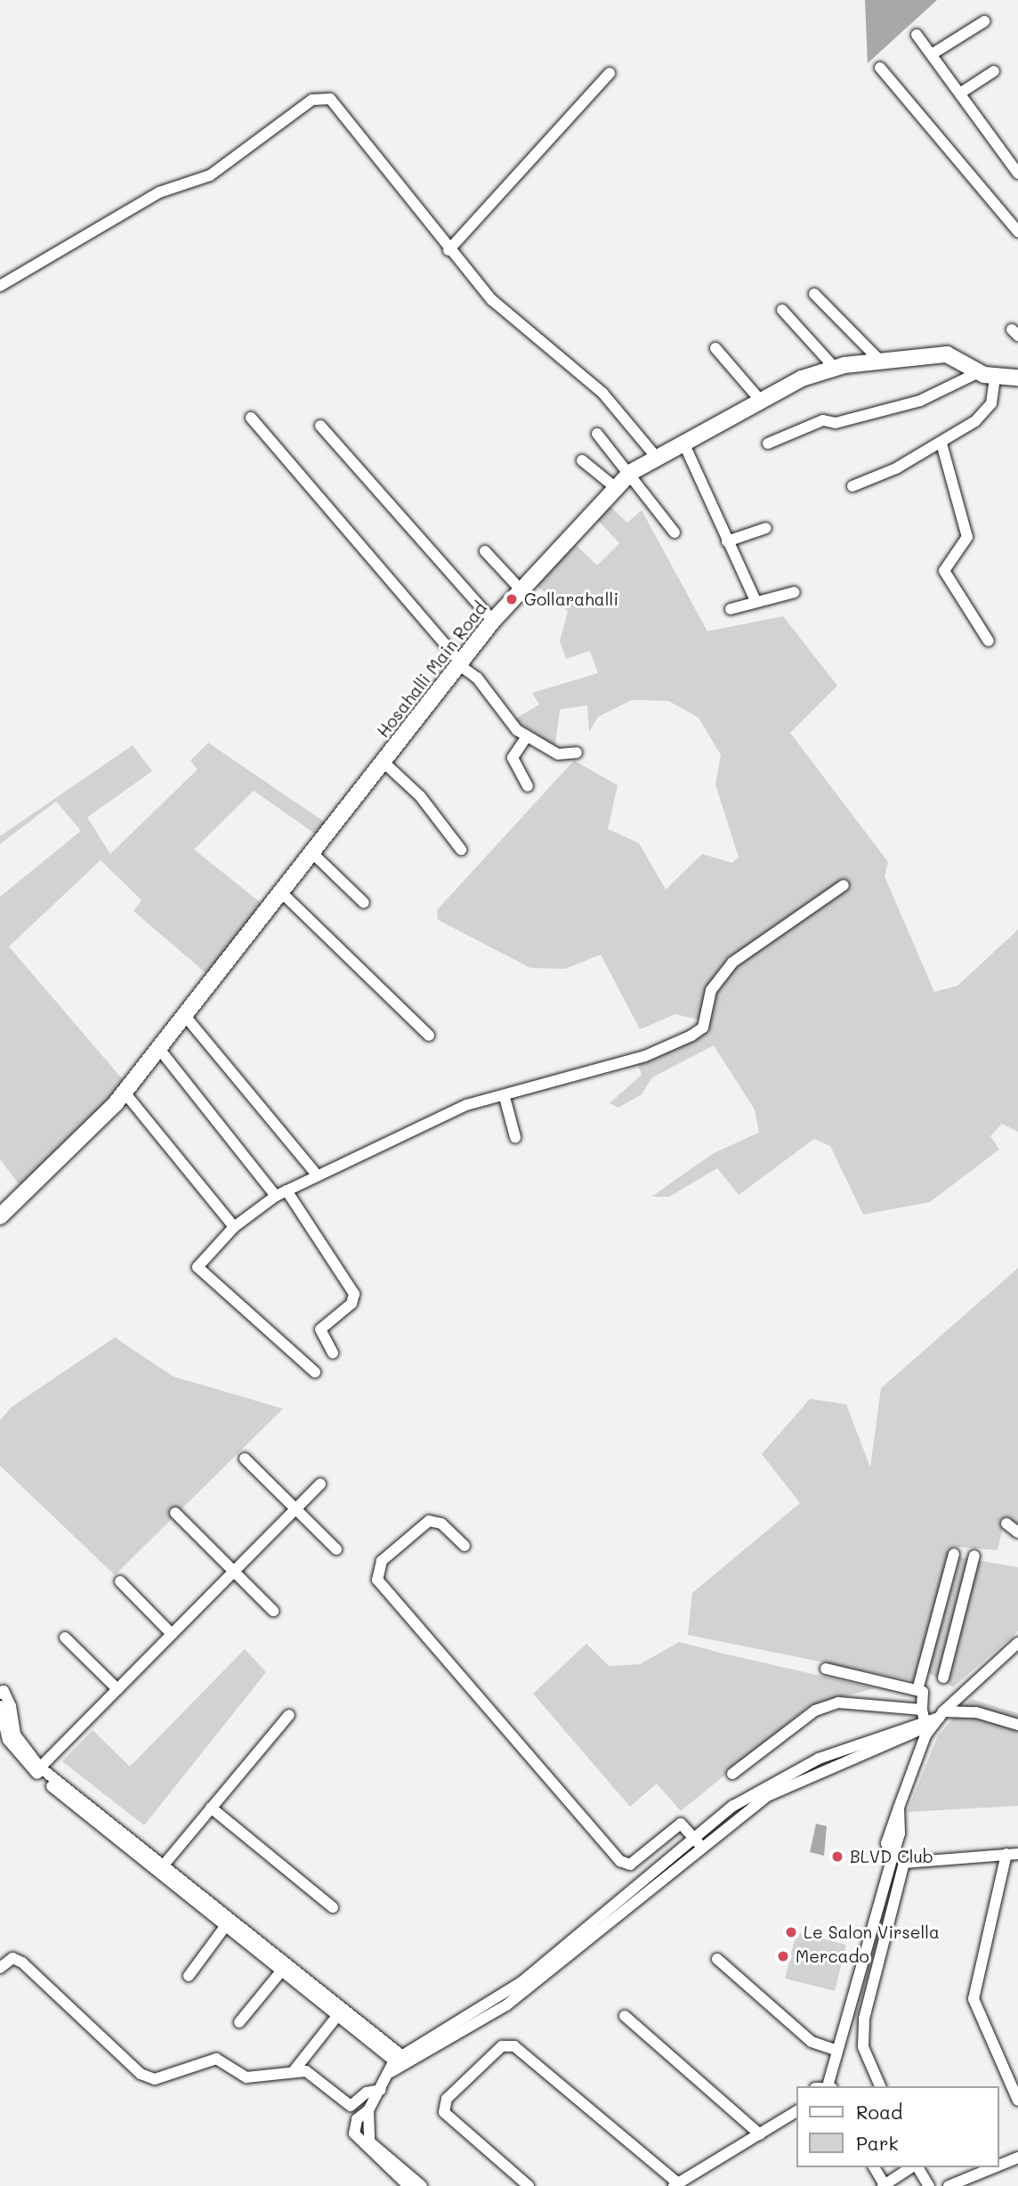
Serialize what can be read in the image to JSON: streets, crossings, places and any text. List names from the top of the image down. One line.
{"streets":{"street":["Hosahalli Main Road"]},"places":["Gollarahalli","BLVD Club","Le Salon Virsella","Mercado"],"legend":["Road","Park"]}
